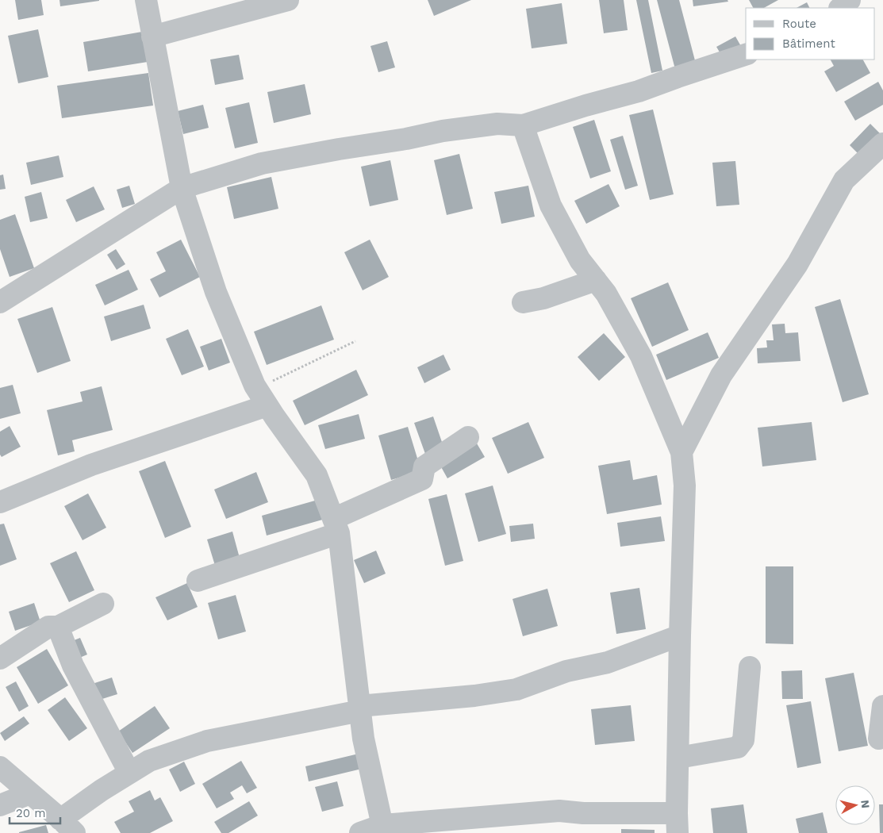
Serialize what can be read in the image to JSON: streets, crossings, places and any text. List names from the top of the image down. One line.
{"legend":["Route","Bâtiment"],"scale_bar":"20 m","north":"right"}
